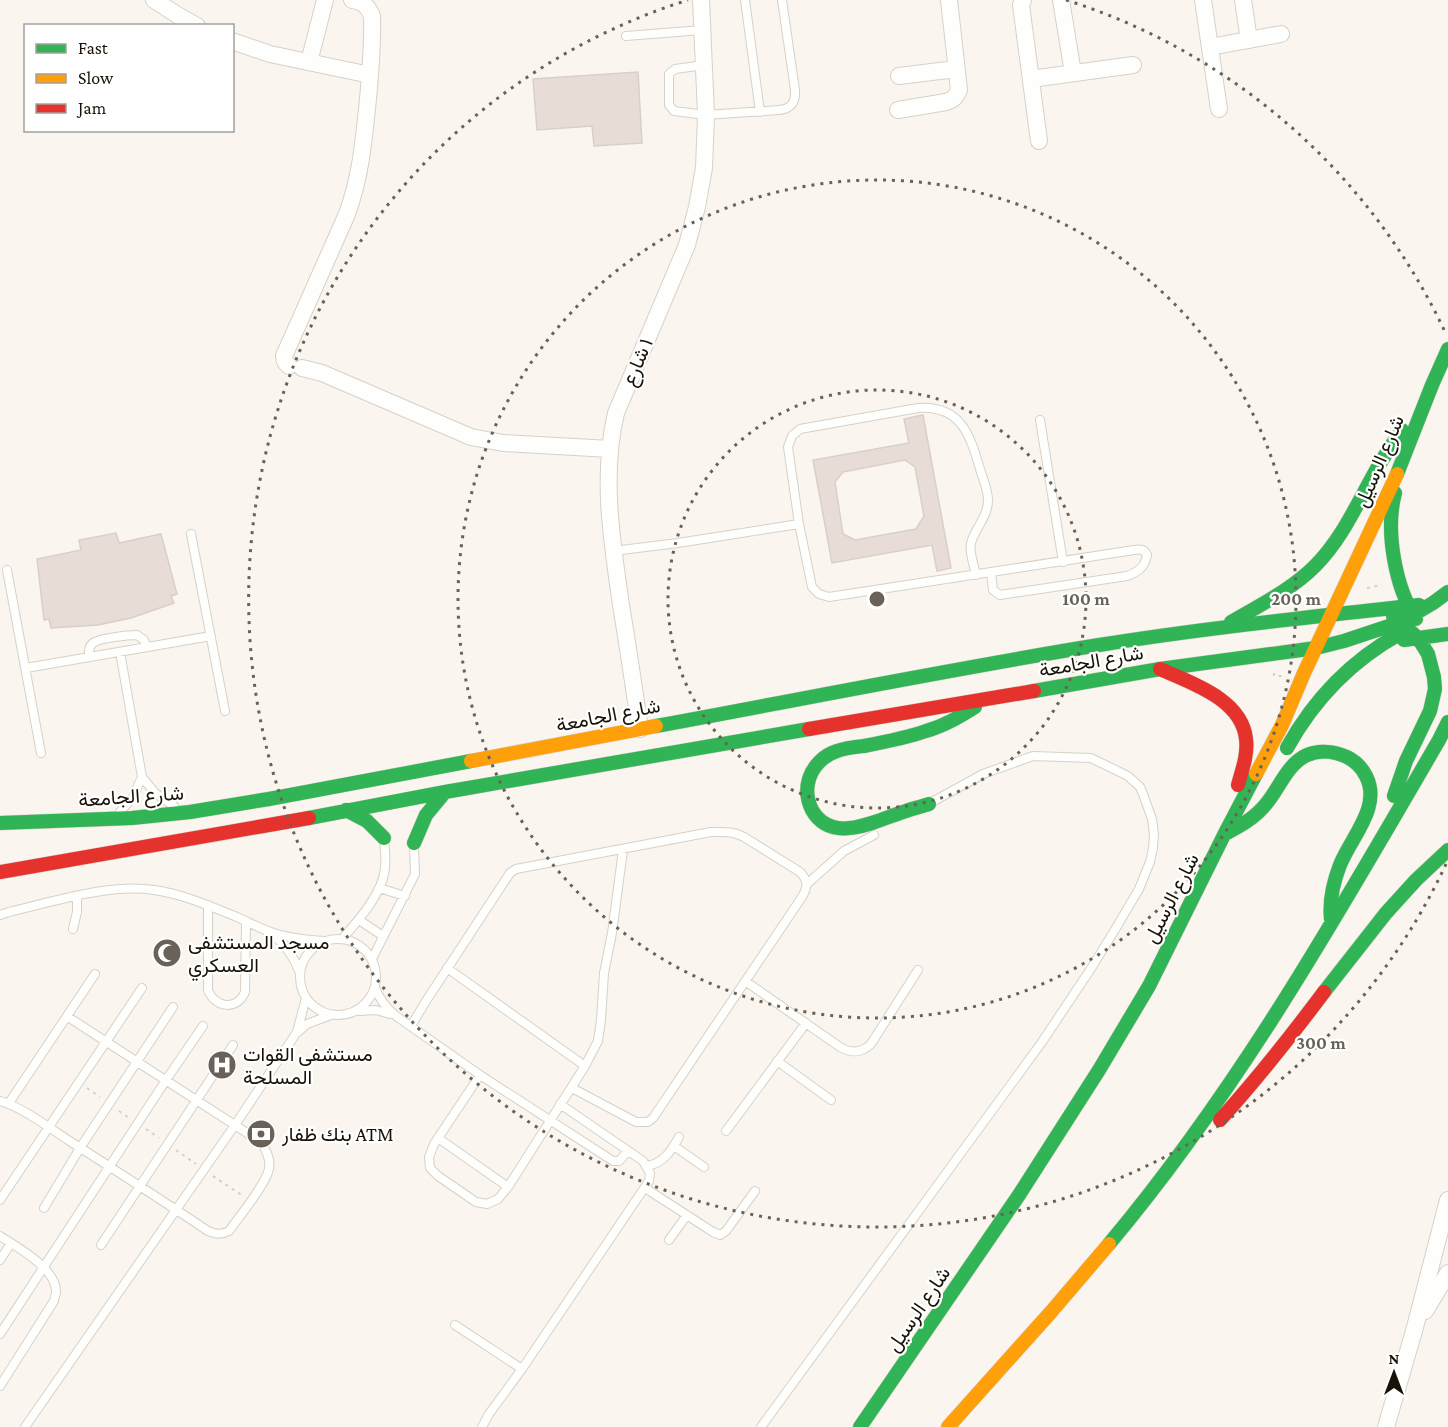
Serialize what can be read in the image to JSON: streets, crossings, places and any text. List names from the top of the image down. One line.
{"streets":{"main road":["شارع الرسيل","شارع الجامعة"],"street":["١ شارع"]},"crossings":[["١ شارع","شارع الجامعة"],["شارع الرسيل","شارع الجامعة"]],"places":{"mosque":["مسجد المستشفى العسكري"],"hospital":["مستشفى القوات المسلحة"],"bank":["بنك ظفار ATM"]},"legend":["Fast","Slow","Jam"],"north":"top","rings":["100 m","200 m","300 m"]}
